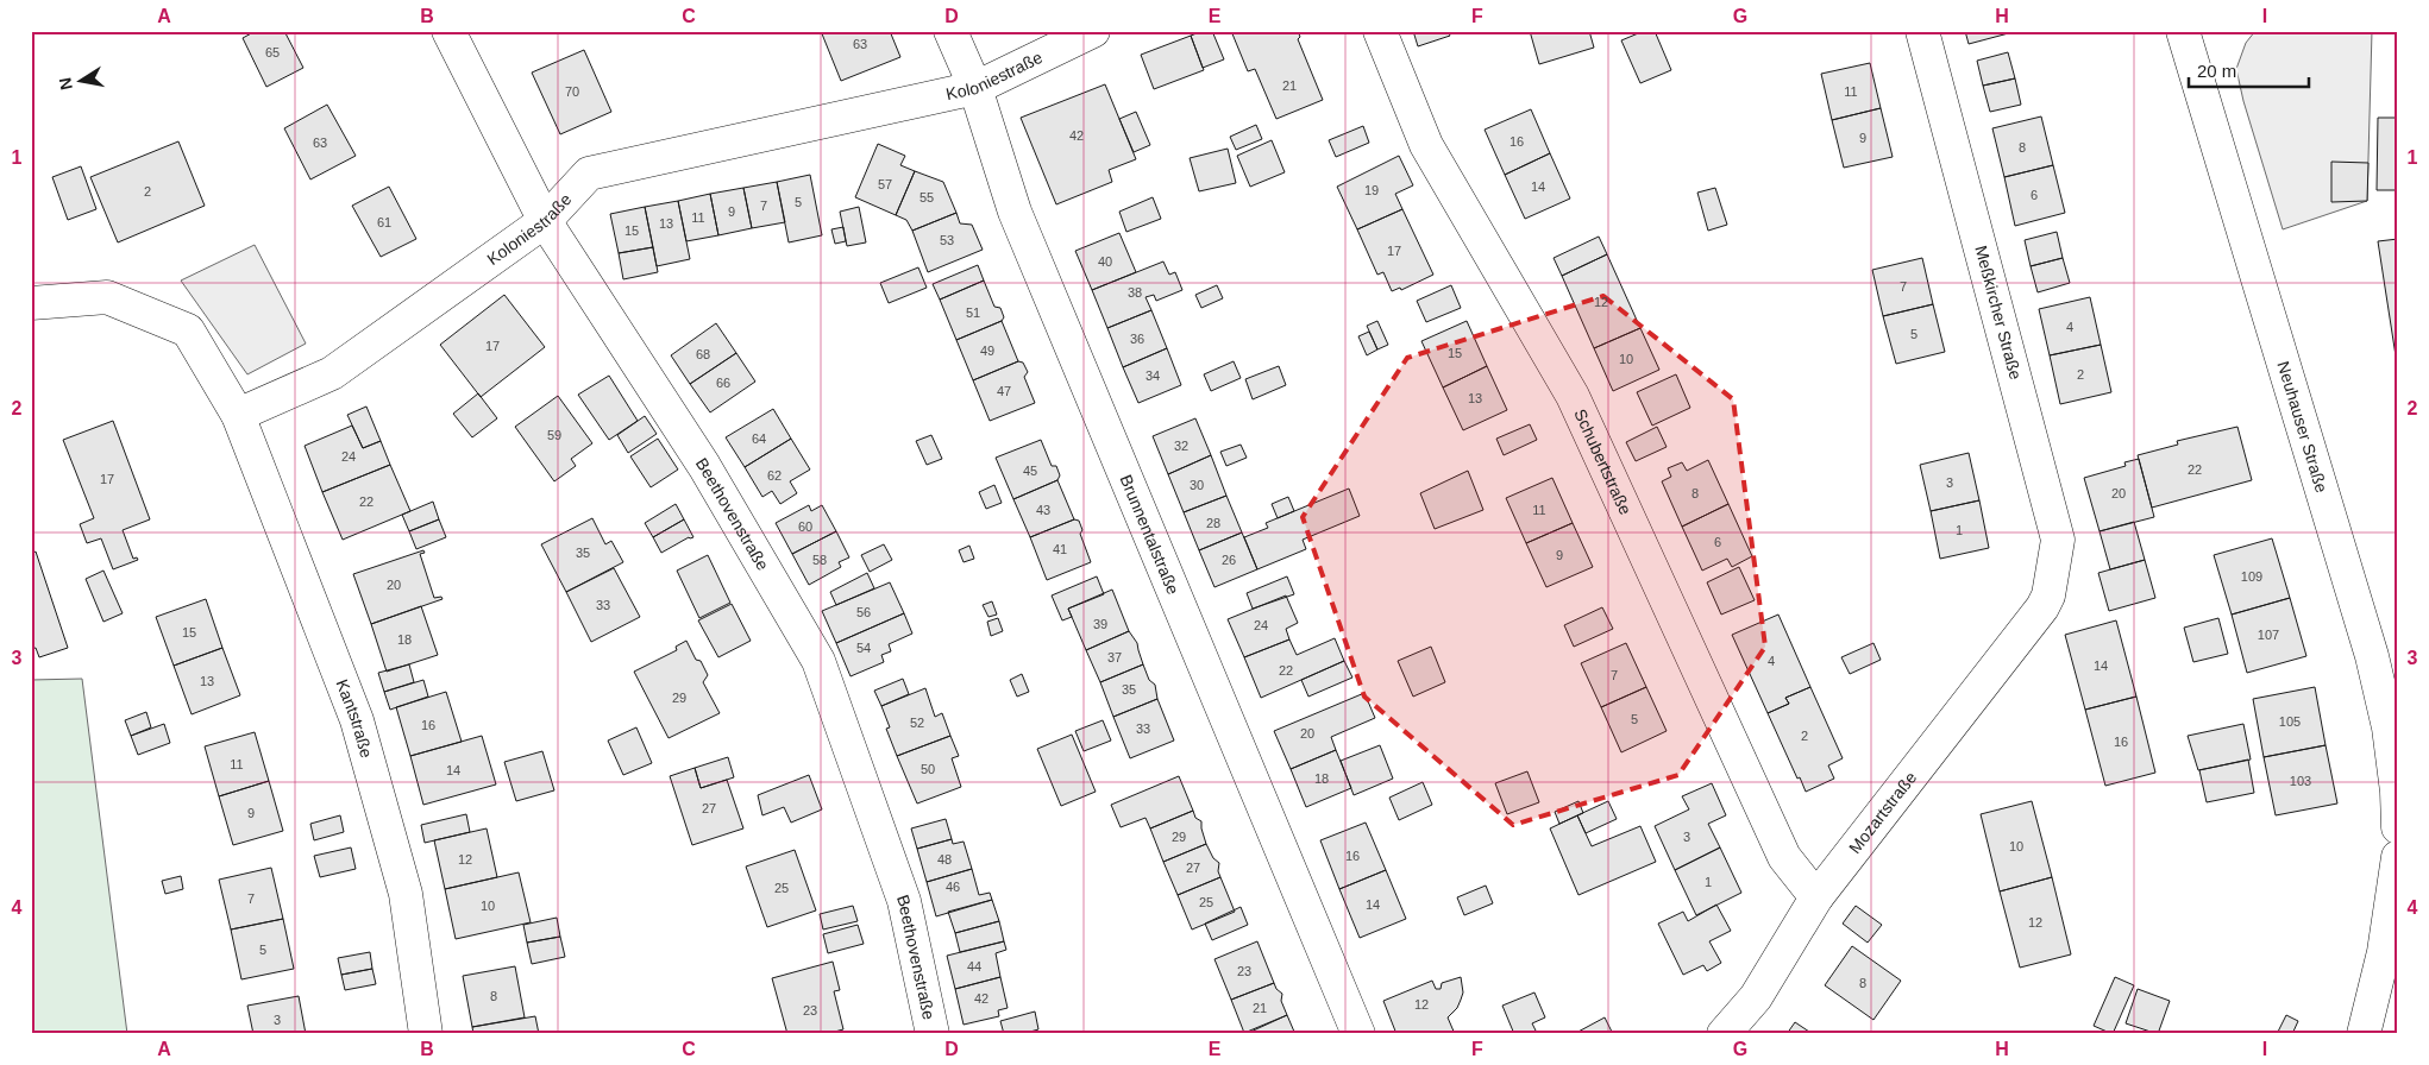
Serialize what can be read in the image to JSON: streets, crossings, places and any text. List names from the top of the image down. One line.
{"streets":{"street":["Koloniestraße","Meßkircher Straße","Neuhauser Straße","Schubertstraße","Beethovenstraße","Brunnentalstraße","Kantstraße","Mozartstraße"]},"crossings":[["Koloniestraße","Beethovenstraße"],["Koloniestraße","Brunnentalstraße"],["Koloniestraße","Kantstraße"],["Meßkircher Straße","Mozartstraße"],["Schubertstraße","Mozartstraße"]],"house_numbers":["63","65","21","70","11","42","9","16","63","8","57","14","19","2","6","55","5","7","9","11","61","13","15","53","17","40","7","38","12","51","4","5","36","17","49","15","68","10","2","34","66","47","13","59","64","32","24","22","45","62","17","3","30","8","20","22","43","11","28","60","1","6","41","35","9","58","26","109","20","33","56","39","24","15","107","18","54","37","4","14","22","7","13","35","29","5","105","52","16","33","20","2","16","11","50","14","18","103","27","9","29","3","10","16","12","48","27","1","46","25","7","25","14","10","12","5","44","23","8","8","42","12","21","23","3"],"scale_bar":"20 m","north":"left","grid":{"columns":["A","B","C","D","E","F","G","H","I"],"rows":["1","2","3","4"]}}
